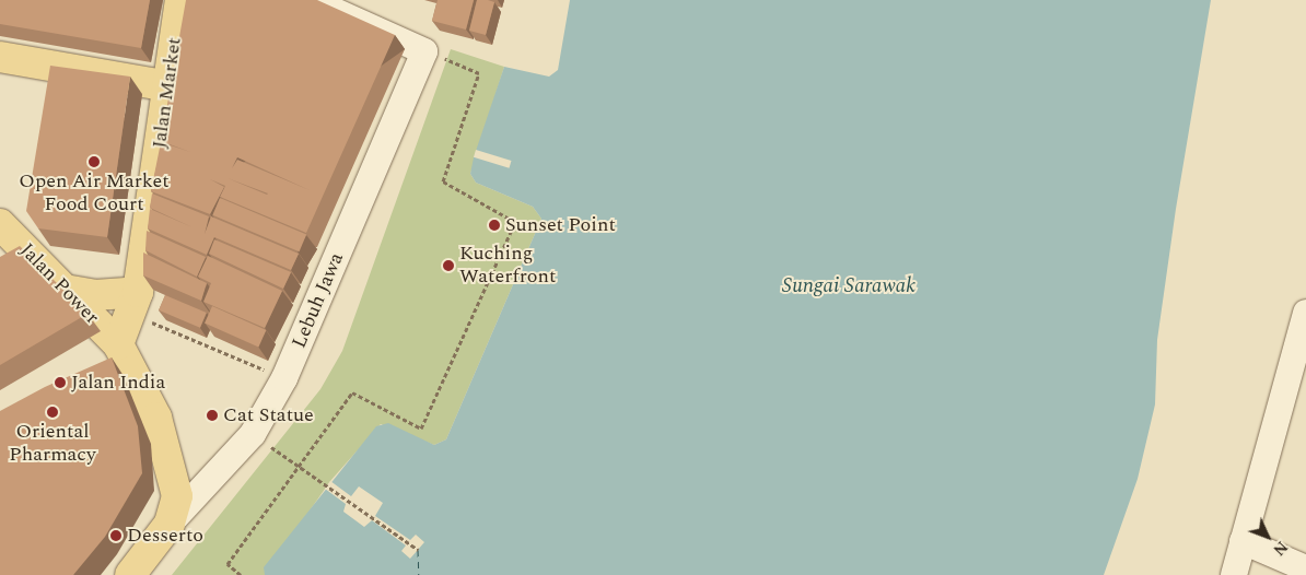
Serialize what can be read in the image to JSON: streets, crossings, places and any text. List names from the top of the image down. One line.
{"streets":{"main road":["Jalan Market","Jalan Power"],"street":["Lebuh Jawa"]},"crossings":[["Jalan Market","Jalan Power"],["Jalan Power","Lebuh Jawa"]],"water":["Sungai Sarawak"],"places":["Open Air Market Food Court","Sunset Point","Kuching Waterfront","Jalan India","Oriental Pharmacy","Cat Statue","Desserto"],"north":"bottom right"}
